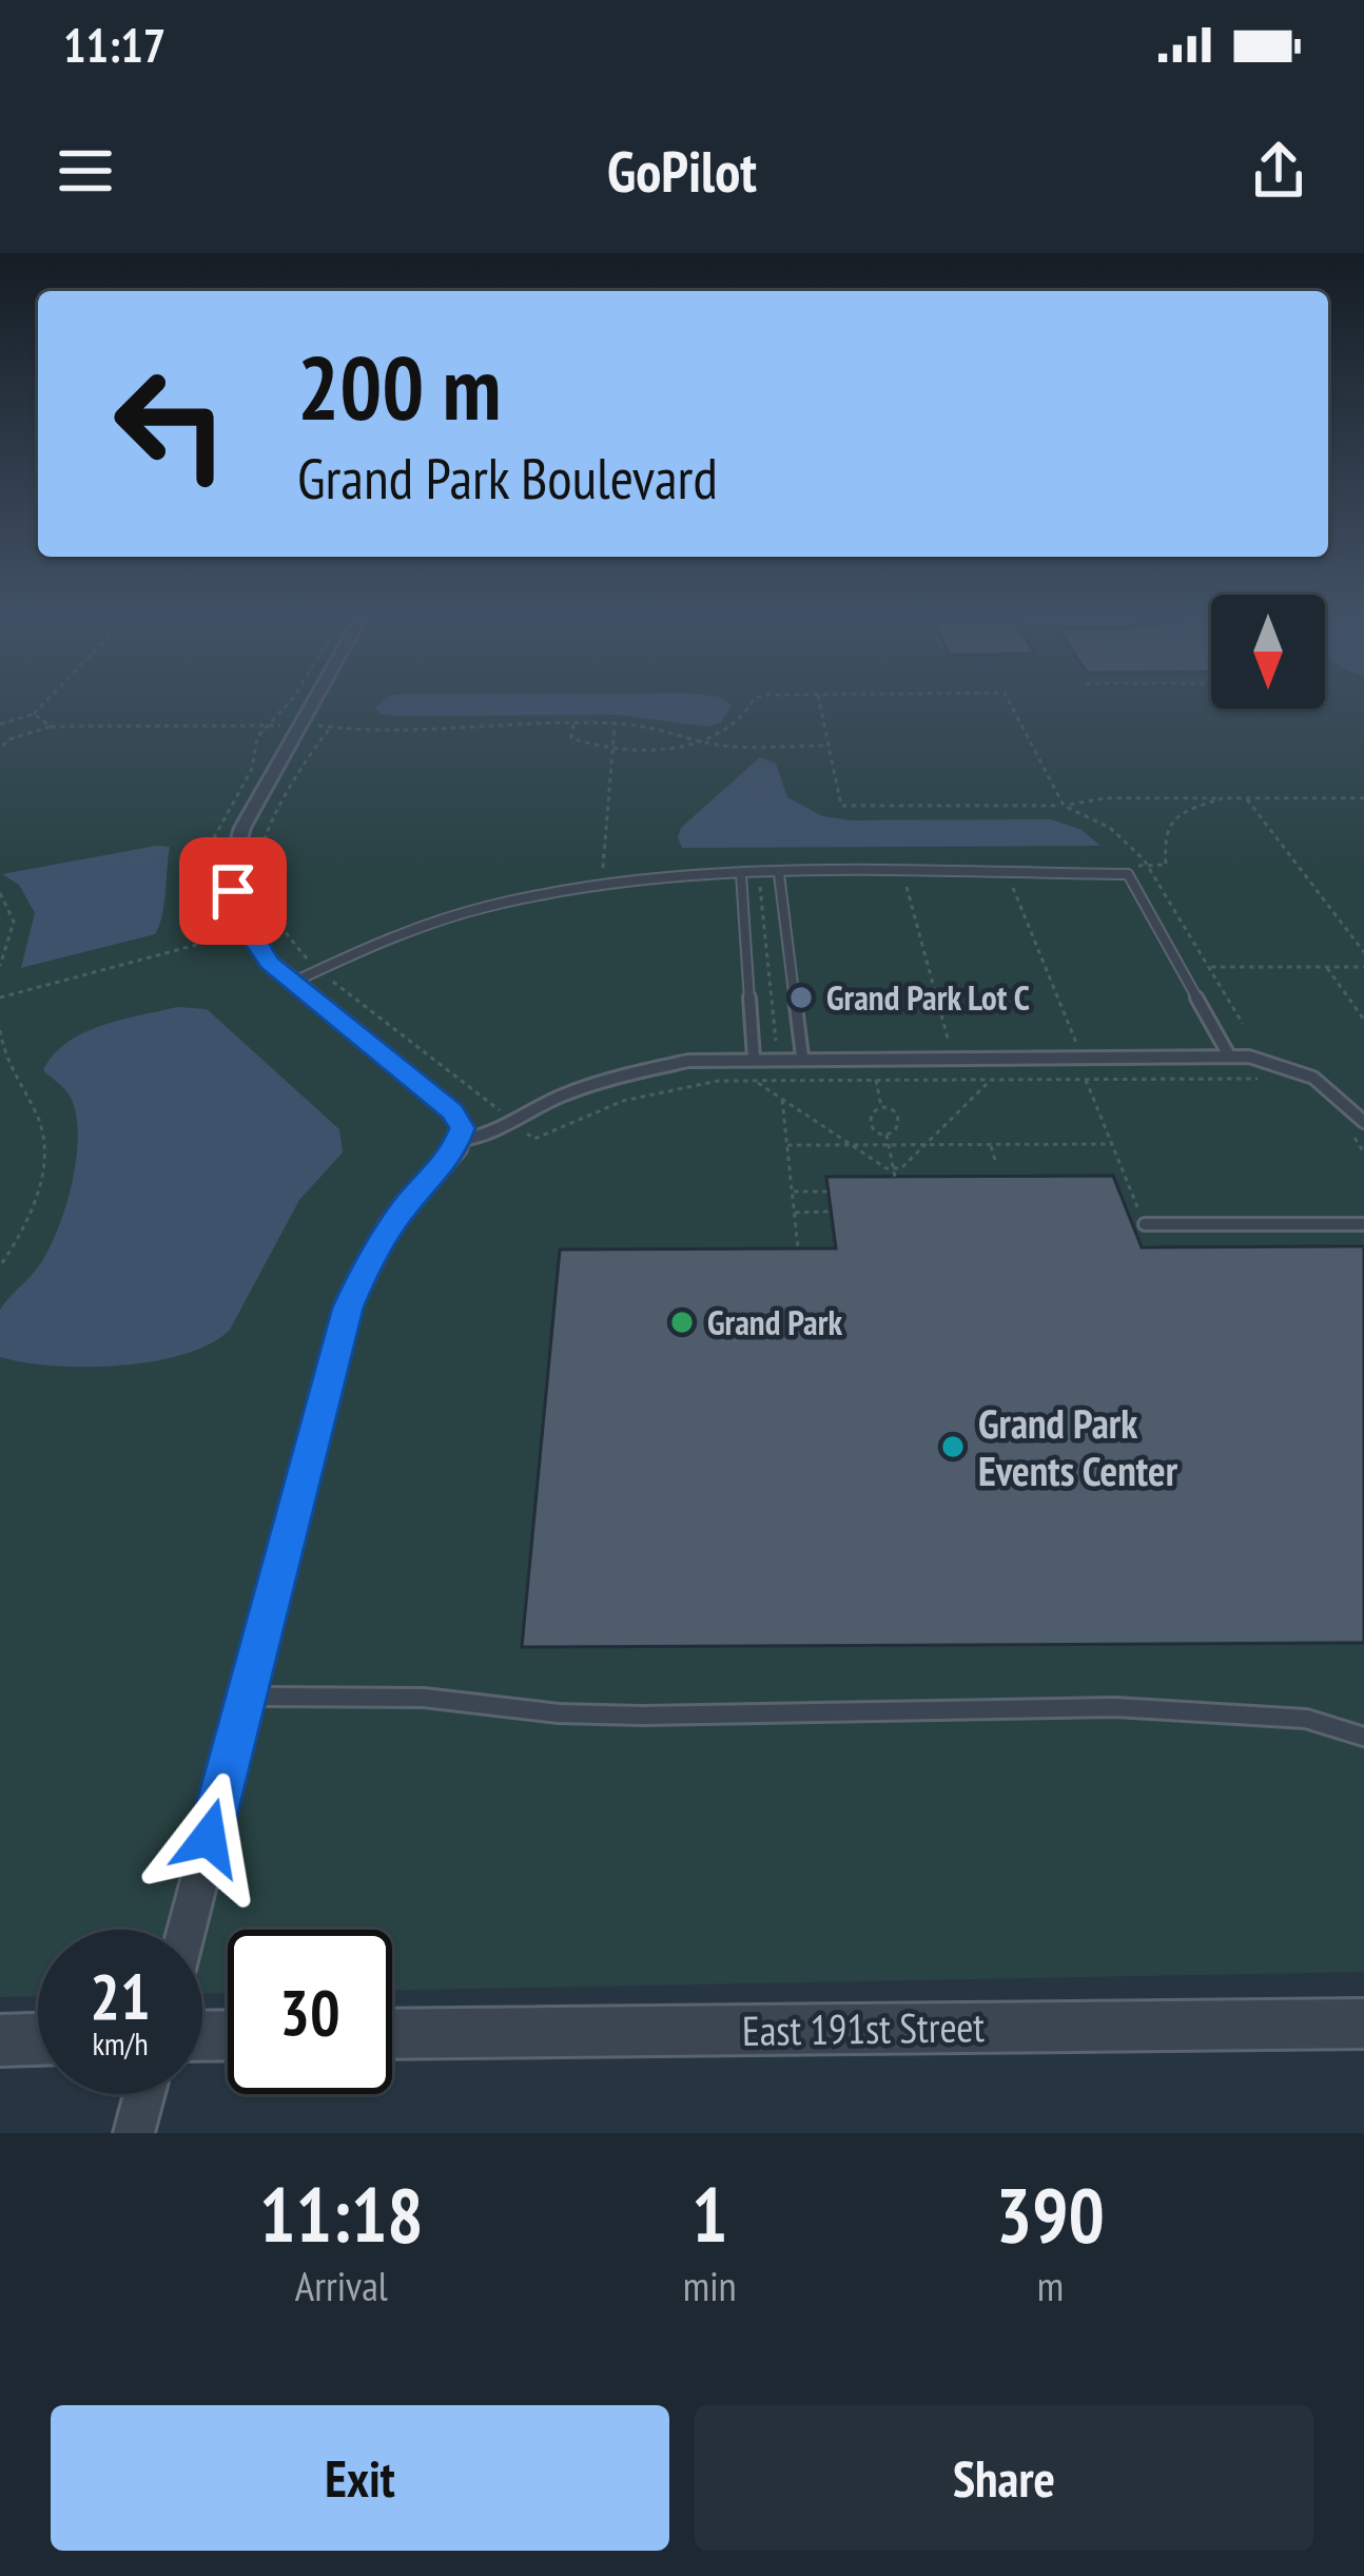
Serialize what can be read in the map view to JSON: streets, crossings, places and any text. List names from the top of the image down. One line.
{"streets":{"street":["East 191st Street"]},"places":["Grand Park Lot C","Grand Park","Grand Park Events Center"],"north":"bottom","page":{"status":"11:17","header":"GoPilot","turn":["200 m","Grand Park Boulevard"],"speed":"21 km/h","limit":"30","eta":["11:18","Arrival","1","min","390","m"],"buttons":["Exit","Share"]}}
